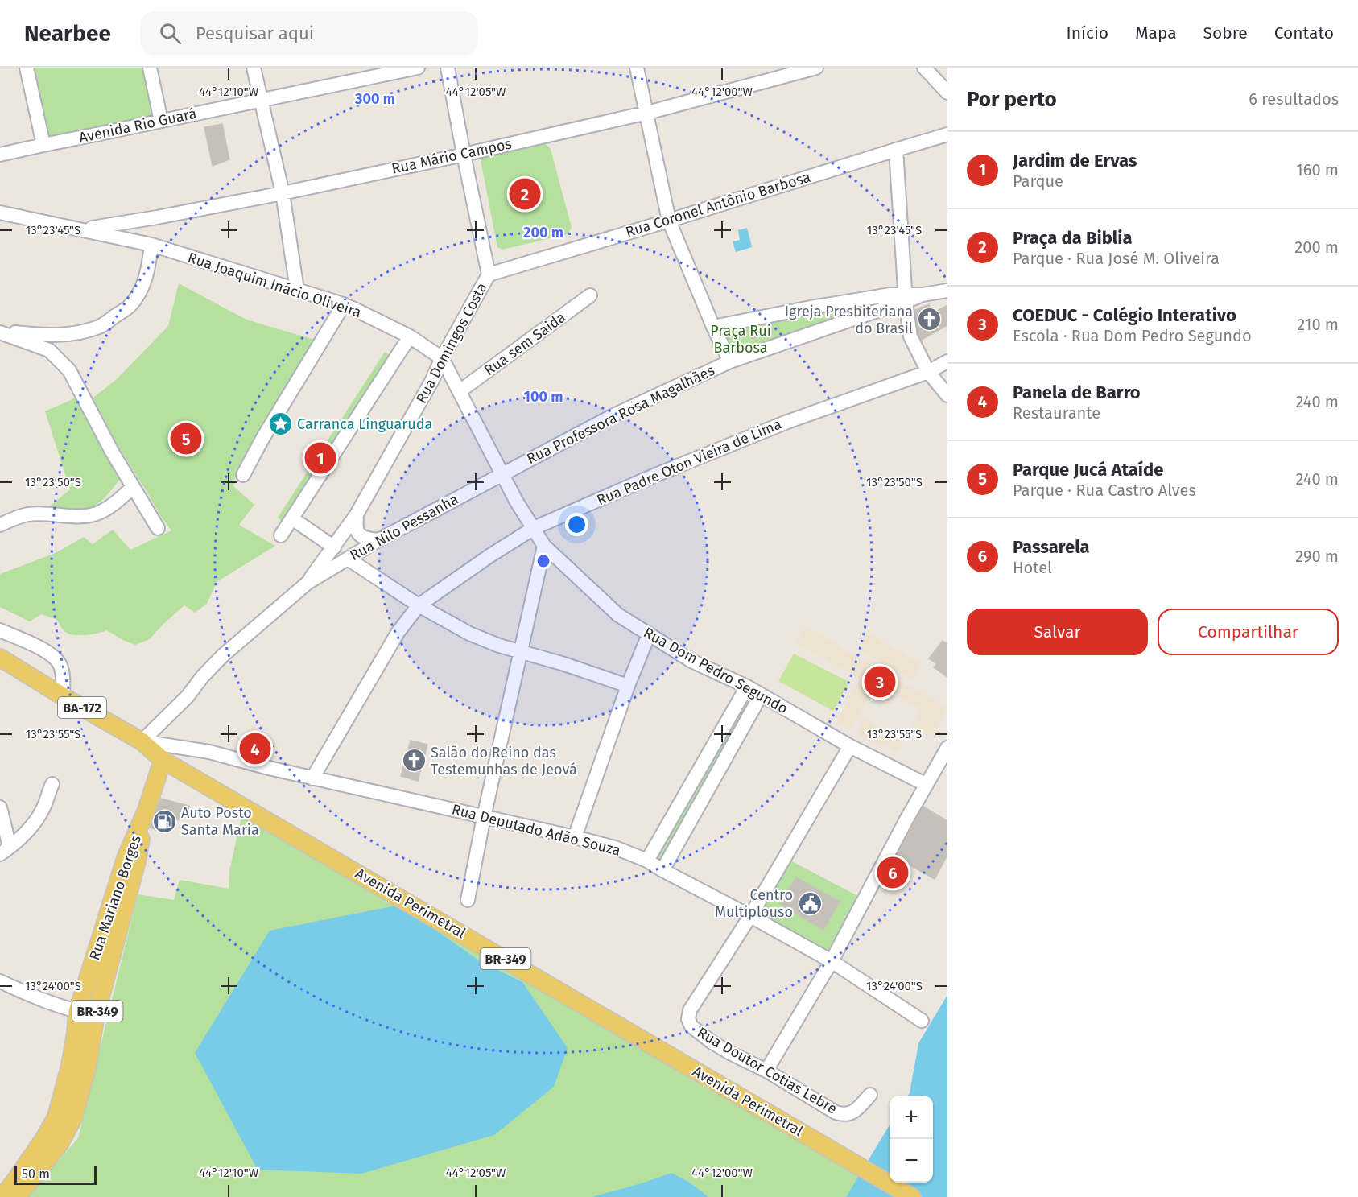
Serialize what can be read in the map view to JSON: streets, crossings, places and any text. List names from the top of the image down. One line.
{"streets":{"main road":["BA-172","Rua Mariano Borges","Avenida Perimetral","BR-349"],"street":["Avenida Rio Guará","Rua Mário Campos","Rua Coronel Antônio Barbosa","Rua Joaquim Inácio Oliveira","Rua Domingos Costa","Rua sem Saida","Rua Professora Rosa Magalhães","Rua Padre Oton Vieira de Lima","Rua Nilo Pessanha","Rua Dom Pedro Segundo","Rua Deputado Adão Souza","Rua Doutor Cotias Lebre"]},"crossings":[["Rua Mário Campos","Rua Joaquim Inácio Oliveira"],["Rua Coronel Antônio Barbosa","Rua Domingos Costa"],["Rua Joaquim Inácio Oliveira","Rua Domingos Costa"],["Rua Joaquim Inácio Oliveira","Rua sem Saida"],["Rua Joaquim Inácio Oliveira","Rua Professora Rosa Magalhães"],["Rua Joaquim Inácio Oliveira","Rua Nilo Pessanha"],["Rua Joaquim Inácio Oliveira","Rua Dom Pedro Segundo"],["Rua Domingos Costa","Rua Nilo Pessanha"],["Rua Professora Rosa Magalhães","Rua Nilo Pessanha"],["Rua Professora Rosa Magalhães","Rua Dom Pedro Segundo"],["Rua Padre Oton Vieira de Lima","Rua Dom Pedro Segundo"],["Rua Padre Oton Vieira de Lima","Rua Deputado Adão Souza"],["Rua Nilo Pessanha","Rua Dom Pedro Segundo"],["Rua Dom Pedro Segundo","Rua Doutor Cotias Lebre"],["Rua Deputado Adão Souza","Avenida Perimetral"],["Rua Deputado Adão Souza","Rua Doutor Cotias Lebre"],["Rua Mariano Borges","Avenida Perimetral"]],"parks":["Praça Rui Barbosa"],"places":{"church":["Igreja Presbiteriana do Brasil","Salão do Reino das Testemunhas de Jeová"],"place":["Carranca Linguaruda"],"fuel station":["Auto Posto Santa Maria"],"public building":["Centro Multiplouso"]},"scale_bar":"50 m","page":{"header":"Nearbee","search":"Pesquisar aqui","nav":["Início","Mapa","Sobre","Contato"],"heading":["Por perto","6 resultados"],"list":[{"mark":"1","name":"Jardim de Ervas","note":"Parque","value":"160 m"},{"mark":"2","name":"Praça da Biblia","note":"Parque · Rua José M. Oliveira","value":"200 m"},{"mark":"3","name":"COEDUC - Colégio Interativo","note":"Escola · Rua Dom Pedro Segundo","value":"210 m"},{"mark":"4","name":"Panela de Barro","note":"Restaurante","value":"240 m"},{"mark":"5","name":"Parque Jucá Ataíde","note":"Parque · Rua Castro Alves","value":"240 m"},{"mark":"6","name":"Passarela","note":"Hotel","value":"290 m"}],"pins":["2","5","1","3","4","6"],"buttons":["Salvar","Compartilhar"],"map_buttons":["+","−"],"scale":"50 m"},"coordinates":["44°12'10\"W","44°12'05\"W","44°12'00\"W","13°23'45\"S","13°23'50\"S","13°23'55\"S","13°24'00\"S"],"rings":["300 m","200 m","100 m"]}
